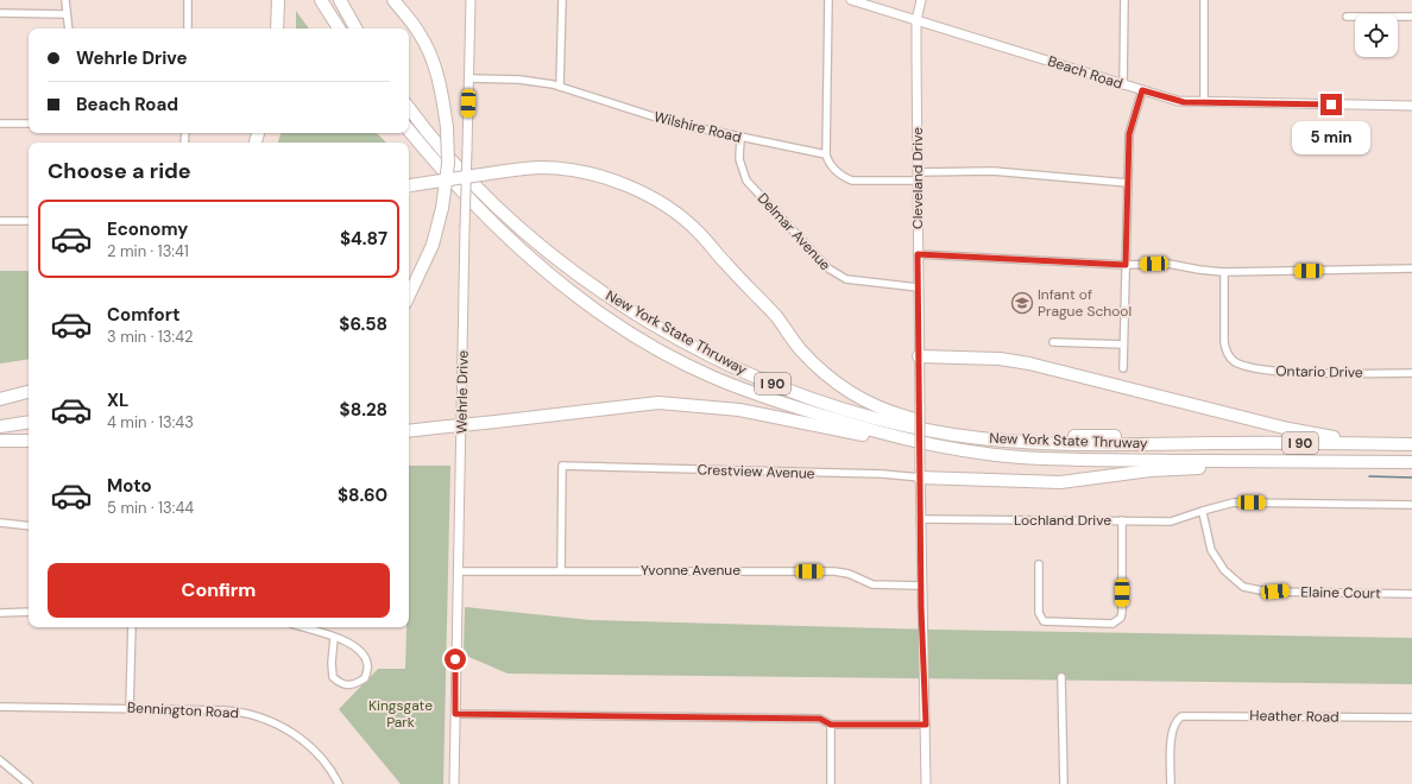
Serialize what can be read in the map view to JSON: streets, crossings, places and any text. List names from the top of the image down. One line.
{"streets":{"highway":["New York State Thruway","I 90"],"street":["Beach Road","Wilshire Road","Cleveland Drive","Delmar Avenue","Ontario Drive","Wehrle Drive","Crestview Avenue","Lochland Drive","Yvonne Avenue","Elaine Court","Bennington Road","Heather Road"]},"crossings":[["Beach Road","Cleveland Drive"],["Wilshire Road","Delmar Avenue"],["Wilshire Road","Wehrle Drive"],["Cleveland Drive","Delmar Avenue"],["Cleveland Drive","Crestview Avenue"],["Cleveland Drive","Lochland Drive"],["Cleveland Drive","Yvonne Avenue"],["Wehrle Drive","Yvonne Avenue"],["Crestview Avenue","Yvonne Avenue"],["Lochland Drive","Elaine Court"]],"parks":["Kingsgate Park"],"places":{"school or university":["Infant of Prague School"]},"page":{"banner":["Wehrle Drive","Beach Road"],"bubble":"5 min","heading":"Choose a ride","list":[{"name":"Economy","note":"2 min · 13:41","value":"$4.87"},{"name":"Comfort","note":"3 min · 13:42","value":"$6.58"},{"name":"XL","note":"4 min · 13:43","value":"$8.28"},{"name":"Moto","note":"5 min · 13:44","value":"$8.60"}],"buttons":"Confirm"}}
